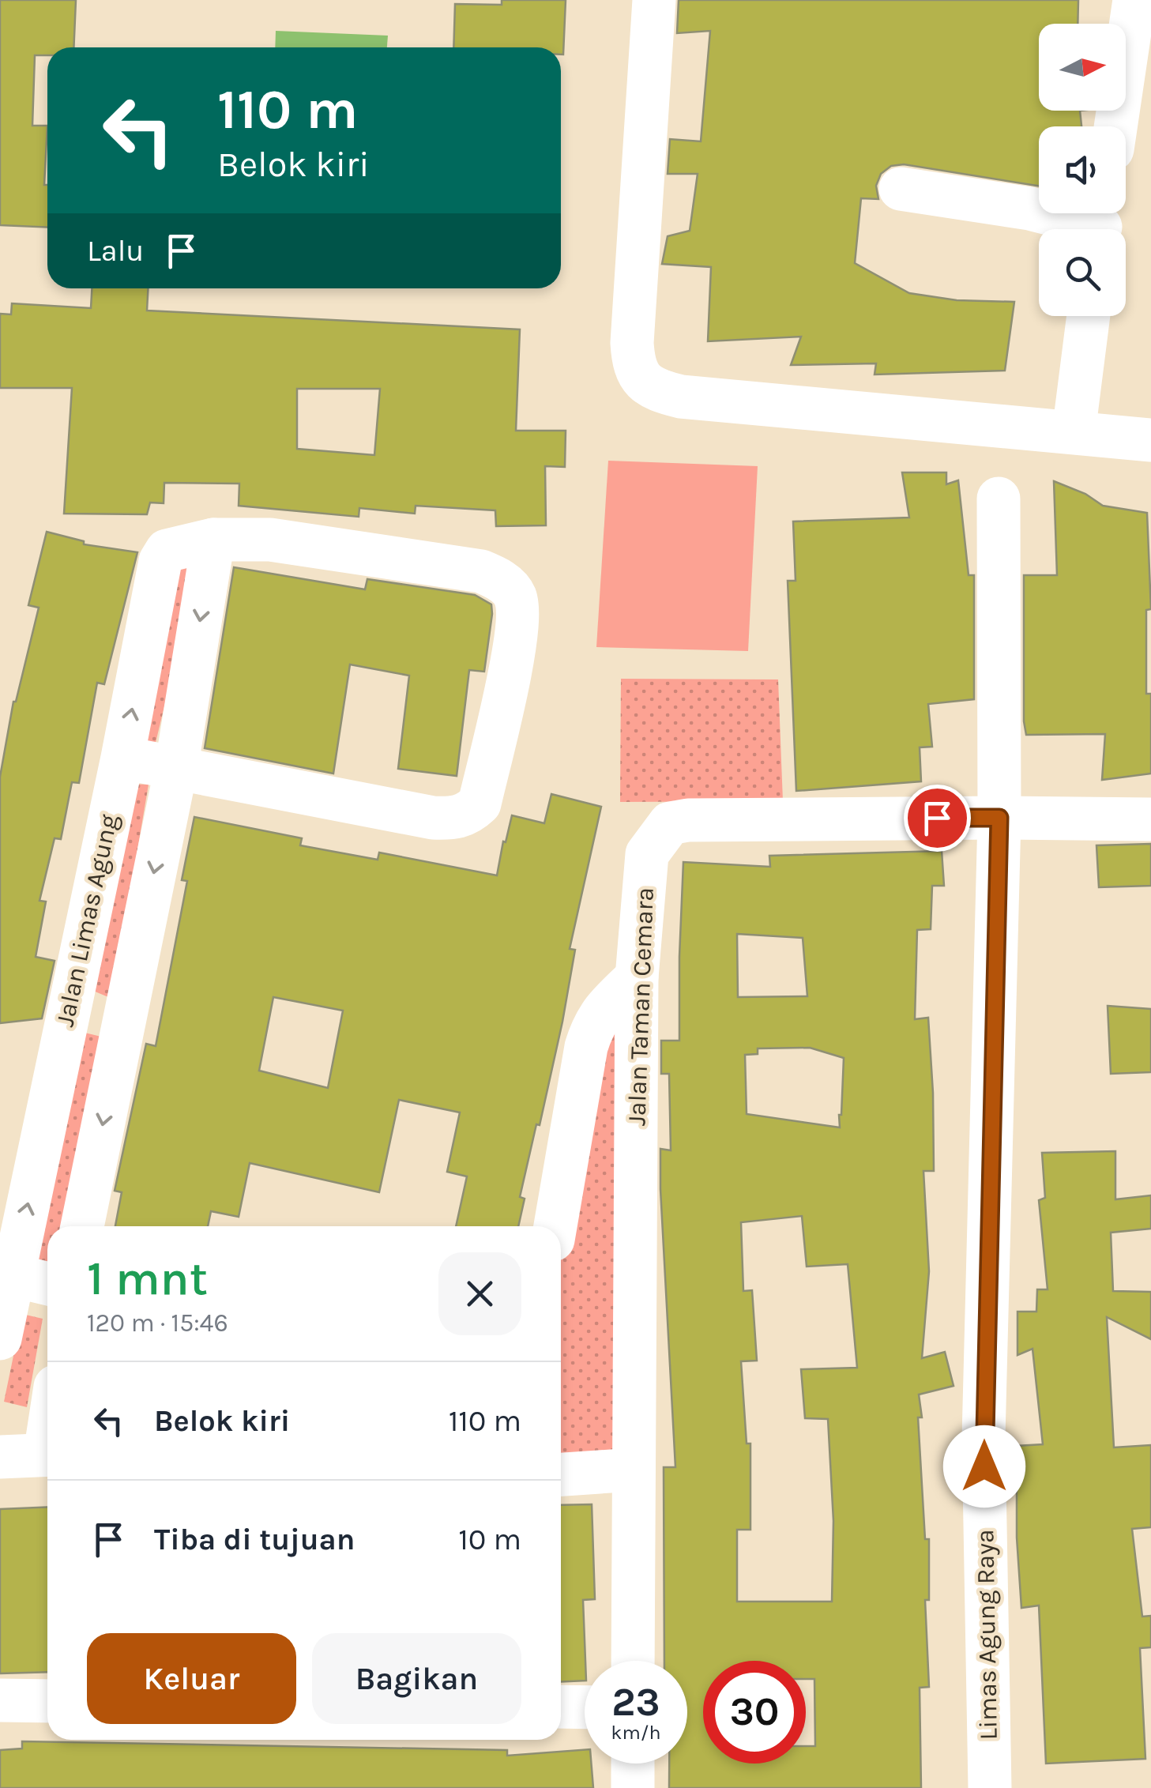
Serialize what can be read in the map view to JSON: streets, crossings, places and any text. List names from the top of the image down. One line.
{"streets":{"street":["Jalan Limas Agung","Jalan Taman Cemara","Limas Agung Raya"]},"crossings":[["Jalan Taman Cemara","Limas Agung Raya"]],"north":"right","page":{"turn":["110 m","Belok kiri"],"then":"Lalu","heading":["1 mnt","120 m · 15:46"],"list":[{"name":"Belok kiri","value":"110 m"},{"name":"Tiba di tujuan","value":"10 m"}],"buttons":["Keluar","Bagikan"],"speed":"23 km/h","limit":"30"}}
